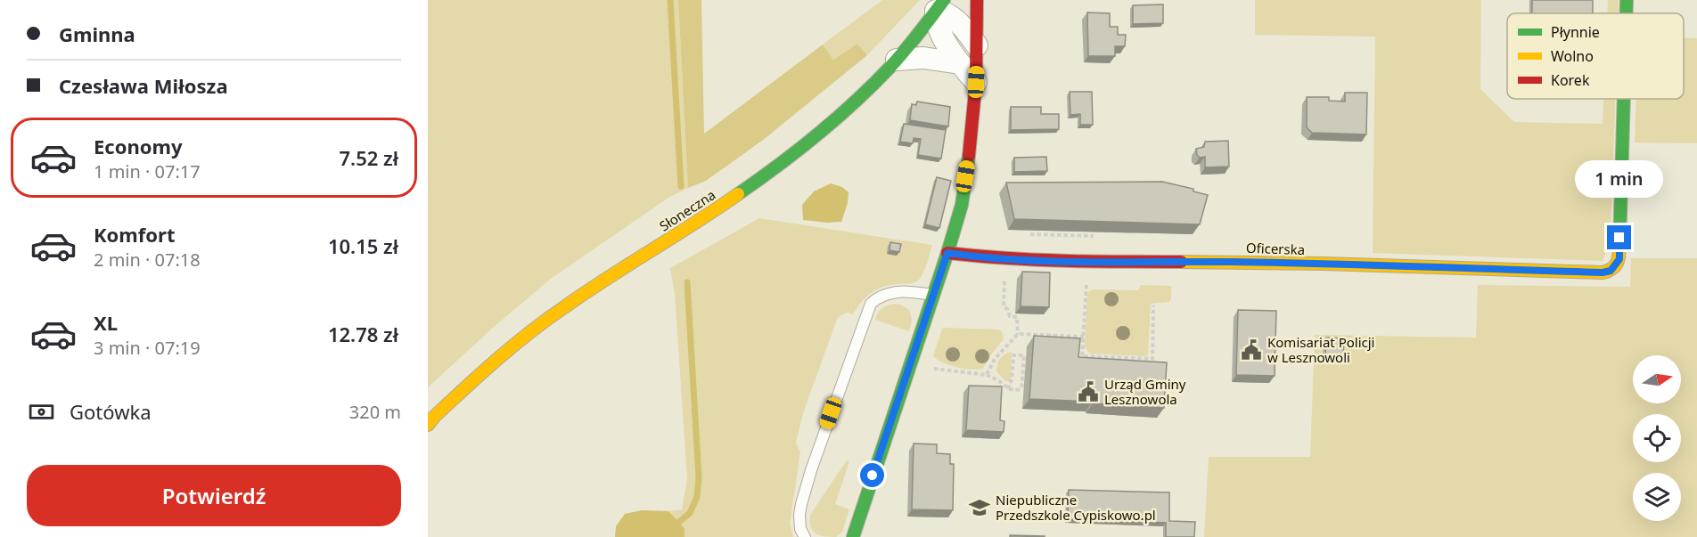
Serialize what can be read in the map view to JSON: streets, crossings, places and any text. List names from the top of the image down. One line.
{"streets":{"street":["Słoneczna","Oficerska"]},"places":{"public building":["Komisariat Policji w Lesznowoli","Urząd Gminy Lesznowola"],"school or university":["Niepubliczne Przedszkole Cypiskowo.pl"]},"legend":["Płynnie","Wolno","Korek"],"north":"right","page":{"banner":["Gminna","Czesława Miłosza"],"list":[{"name":"Economy","note":"1 min · 07:17","value":"7.52 zł"},{"name":"Komfort","note":"2 min · 07:18","value":"10.15 zł"},{"name":"XL","note":"3 min · 07:19","value":"12.78 zł"}],"bubble":"1 min","pay":["Gotówka","320 m"],"buttons":"Potwierdź"}}
